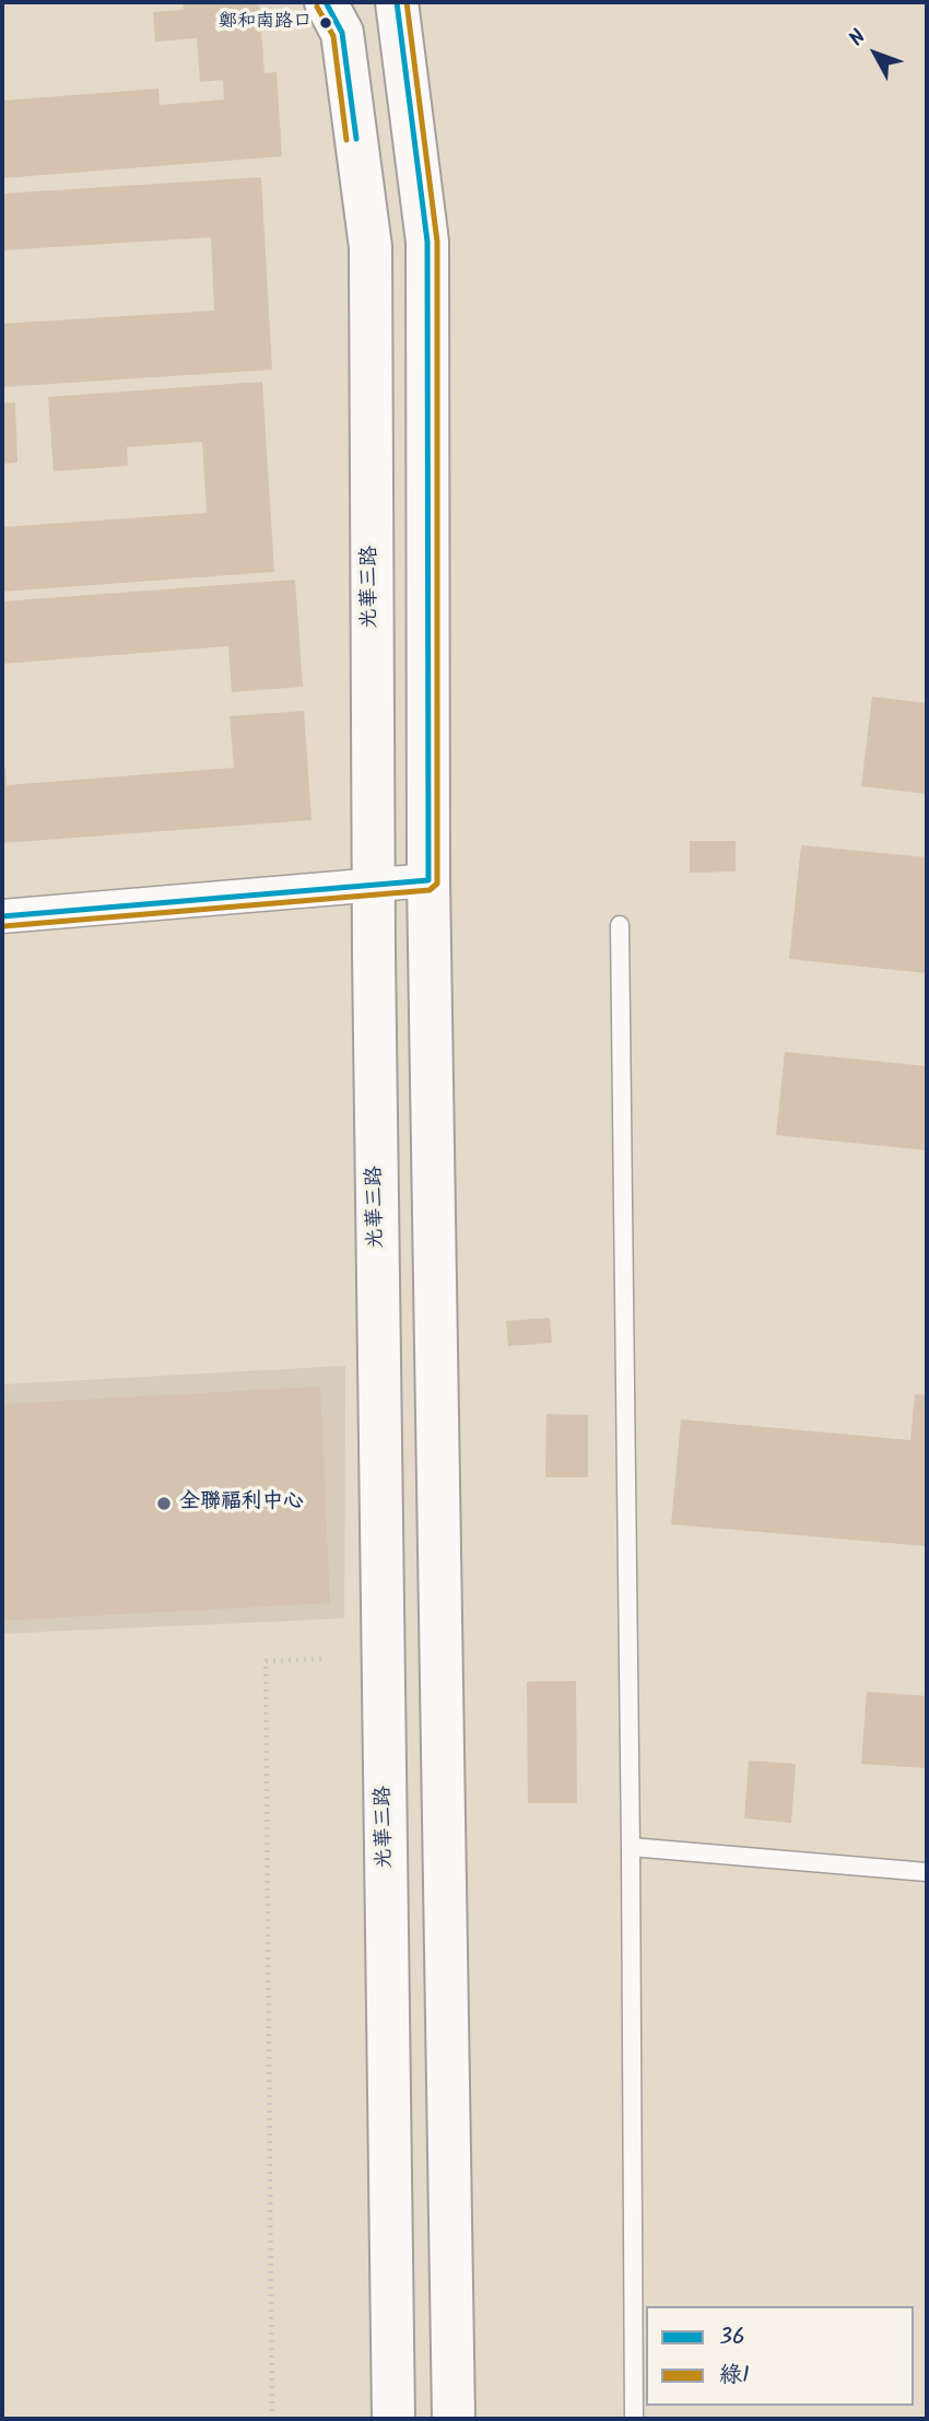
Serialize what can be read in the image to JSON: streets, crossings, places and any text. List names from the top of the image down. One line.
{"streets":{"street":["光華三路"]},"places":["鄭和南路口","全聯福利中心"],"lines":["transit line 36","transit line 綠1"],"legend":["36","綠1"],"north":"top left"}
